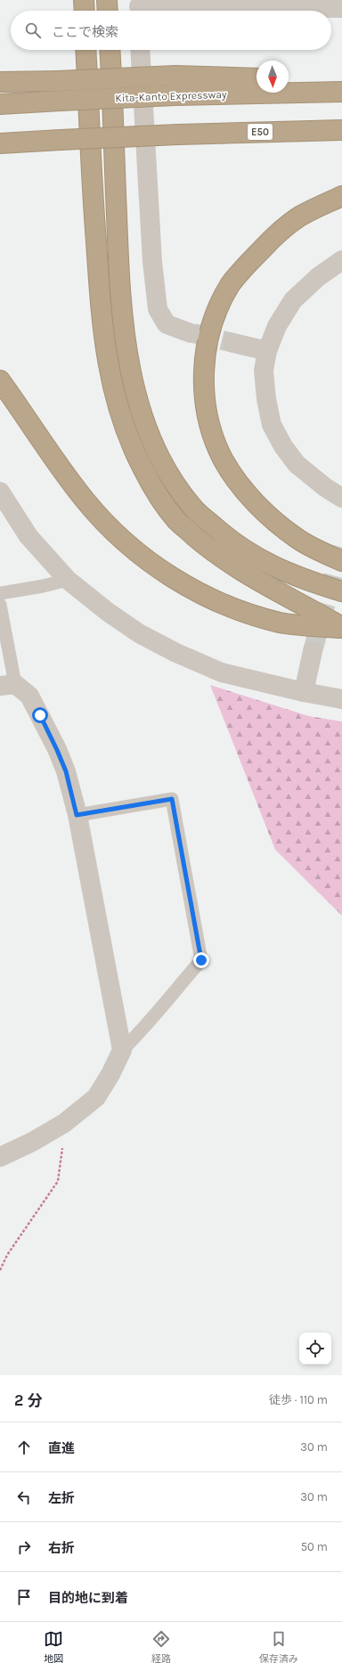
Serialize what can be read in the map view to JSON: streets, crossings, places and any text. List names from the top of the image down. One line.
{"streets":{"highway":["Kita-Kanto Expressway","E50"]},"north":"bottom","page":{"search":"ここで検索","heading":["2 分","徒歩 · 110 m"],"list":[["直進","30 m"],["左折","30 m"],["右折","50 m"],"目的地に到着"],"nav":["地図","経路","保存済み"]}}
